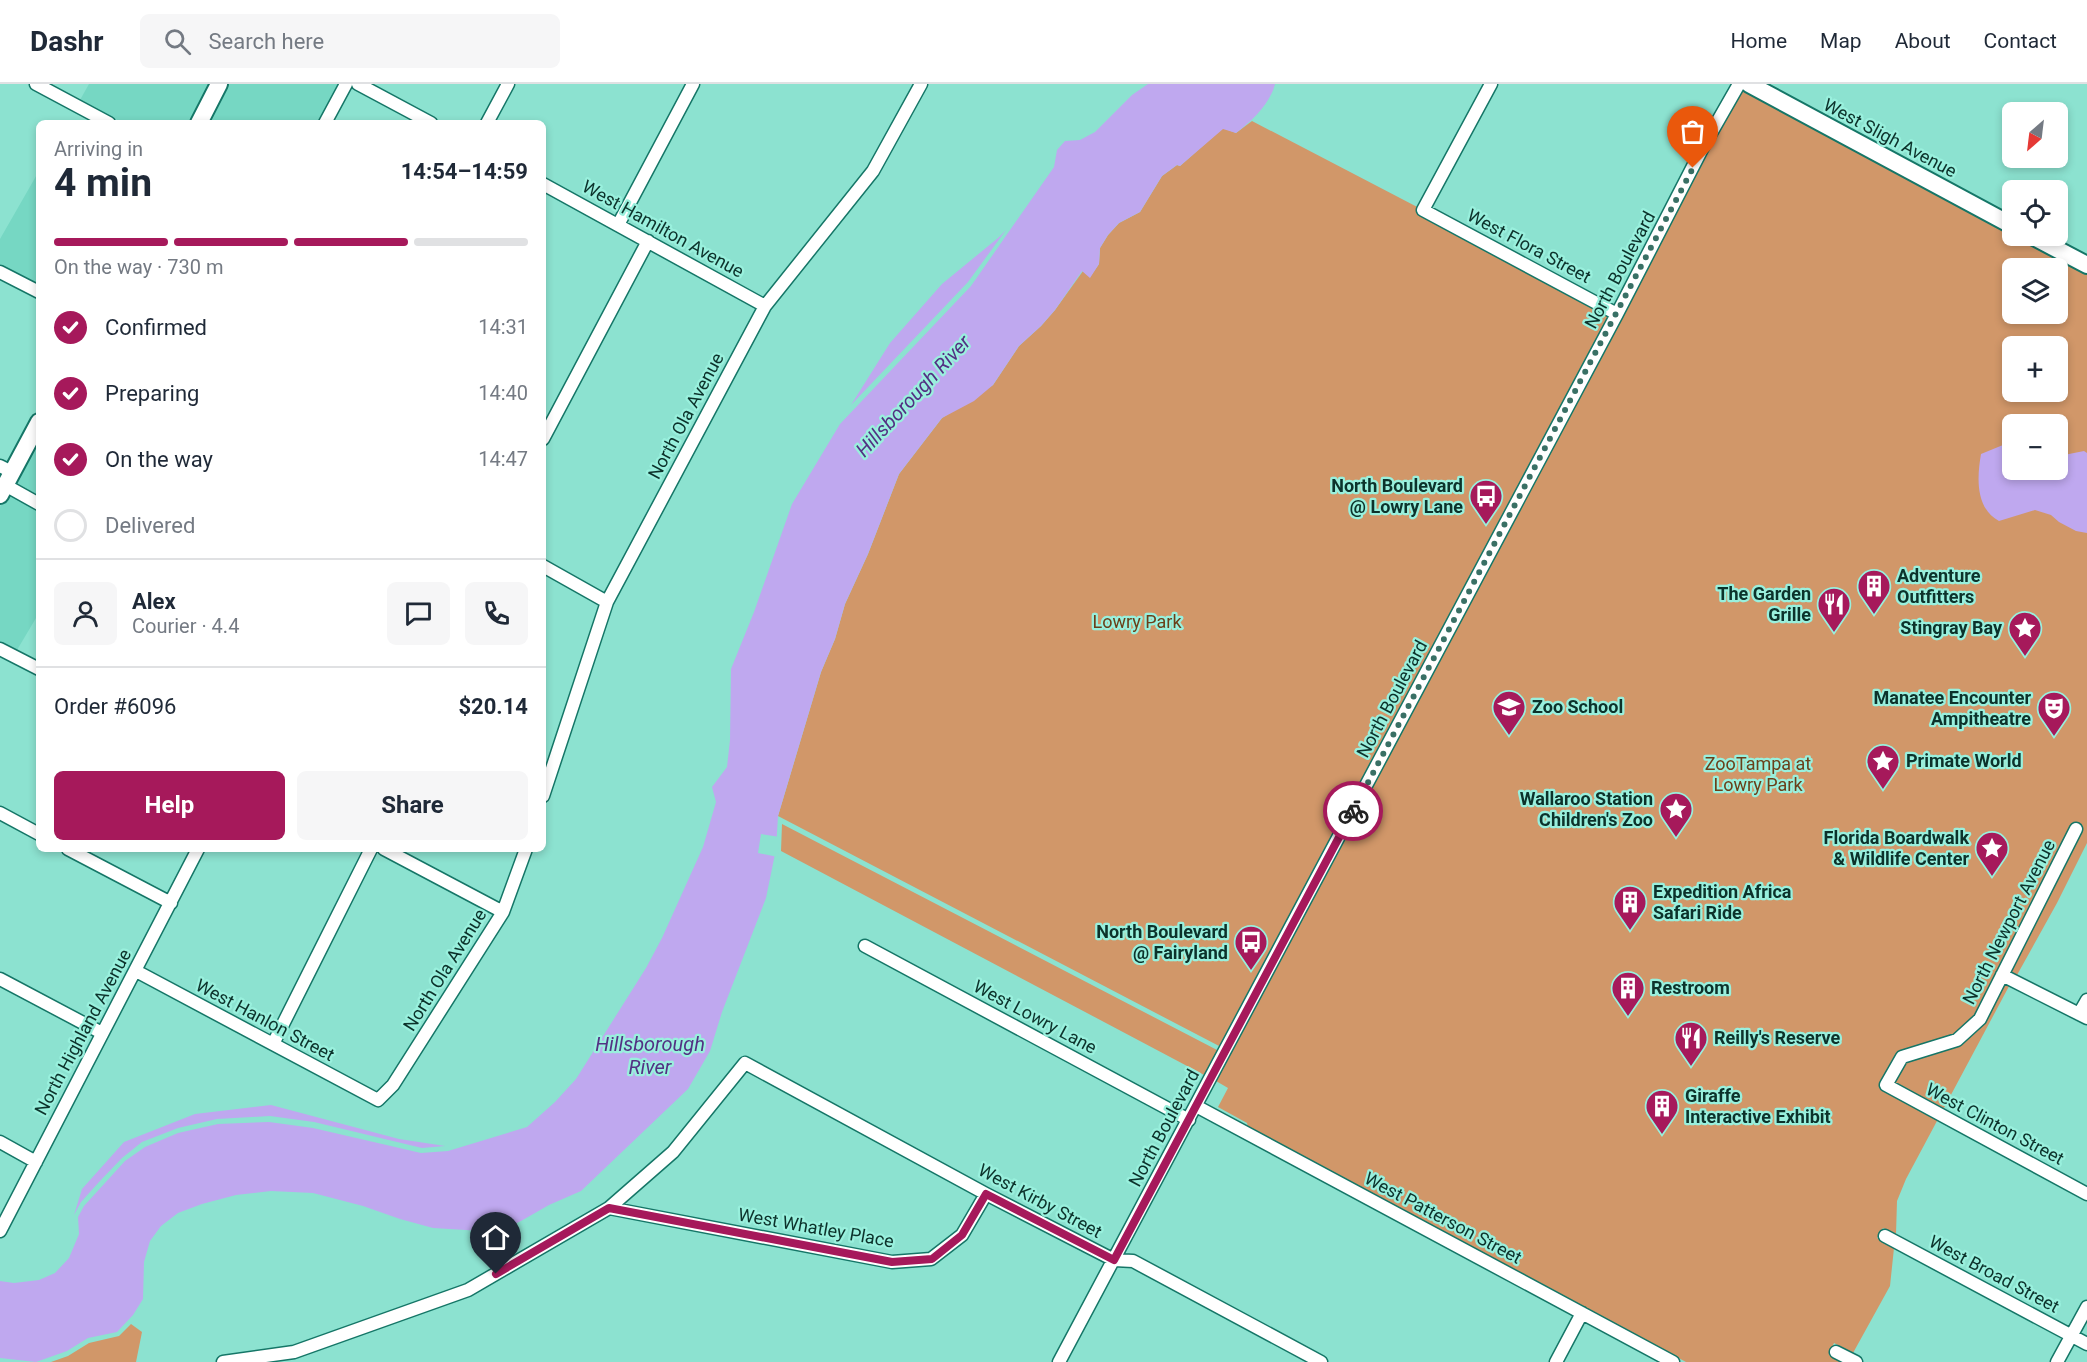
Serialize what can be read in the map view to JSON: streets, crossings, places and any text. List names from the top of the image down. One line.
{"streets":{"main road":["West Sligh Avenue"],"street":["West Hamilton Avenue","West Flora Street","North Boulevard","North Ola Avenue","North Newport Avenue","West Lowry Lane","West Hanlon Street","North Highland Avenue","West Clinton Street","West Kirby Street","West Patterson Street","West Whatley Place","West Broad Street"]},"crossings":[["West Hamilton Avenue","North Ola Avenue"],["West Flora Street","North Boulevard"],["North Boulevard","West Lowry Lane"],["North Boulevard","West Kirby Street"],["North Boulevard","West Patterson Street"],["North Ola Avenue","West Hanlon Street"],["North Newport Avenue","West Clinton Street"],["West Hanlon Street","North Highland Avenue"],["West Kirby Street","West Whatley Place"]],"water":["Hillsborough River"],"parks":["Lowry Park","ZooTampa at Lowry Park"],"places":{"bus stop":["North Boulevard @ Lowry Lane","North Boulevard @ Fairyland"],"building":["Adventure Outfitters","Expedition Africa Safari Ride","Restroom","Giraffe Interactive Exhibit"],"restaurant":["The Garden Grille","Reilly's Reserve"],"place":["Stingray Bay","Primate World","Wallaroo Station Children's Zoo","Florida Boardwalk & Wildlife Center"],"school or university":["Zoo School"],"theatre":["Manatee Encounter Ampitheatre"]},"north":"bottom left","page":{"header":"Dashr","search":"Search here","nav":["Home","Map","About","Contact"],"map_buttons":["+","−"],"heading":["4 min","Arriving in","14:54–14:59"],"panel":["Alex","Courier · 4.4","Order #6096","$20.14"],"bar":"On the way · 730 m","list":[["Confirmed","14:31"],["Preparing","14:40"],["On the way","14:47"],"Delivered"],"buttons":["Help","Share"]}}
